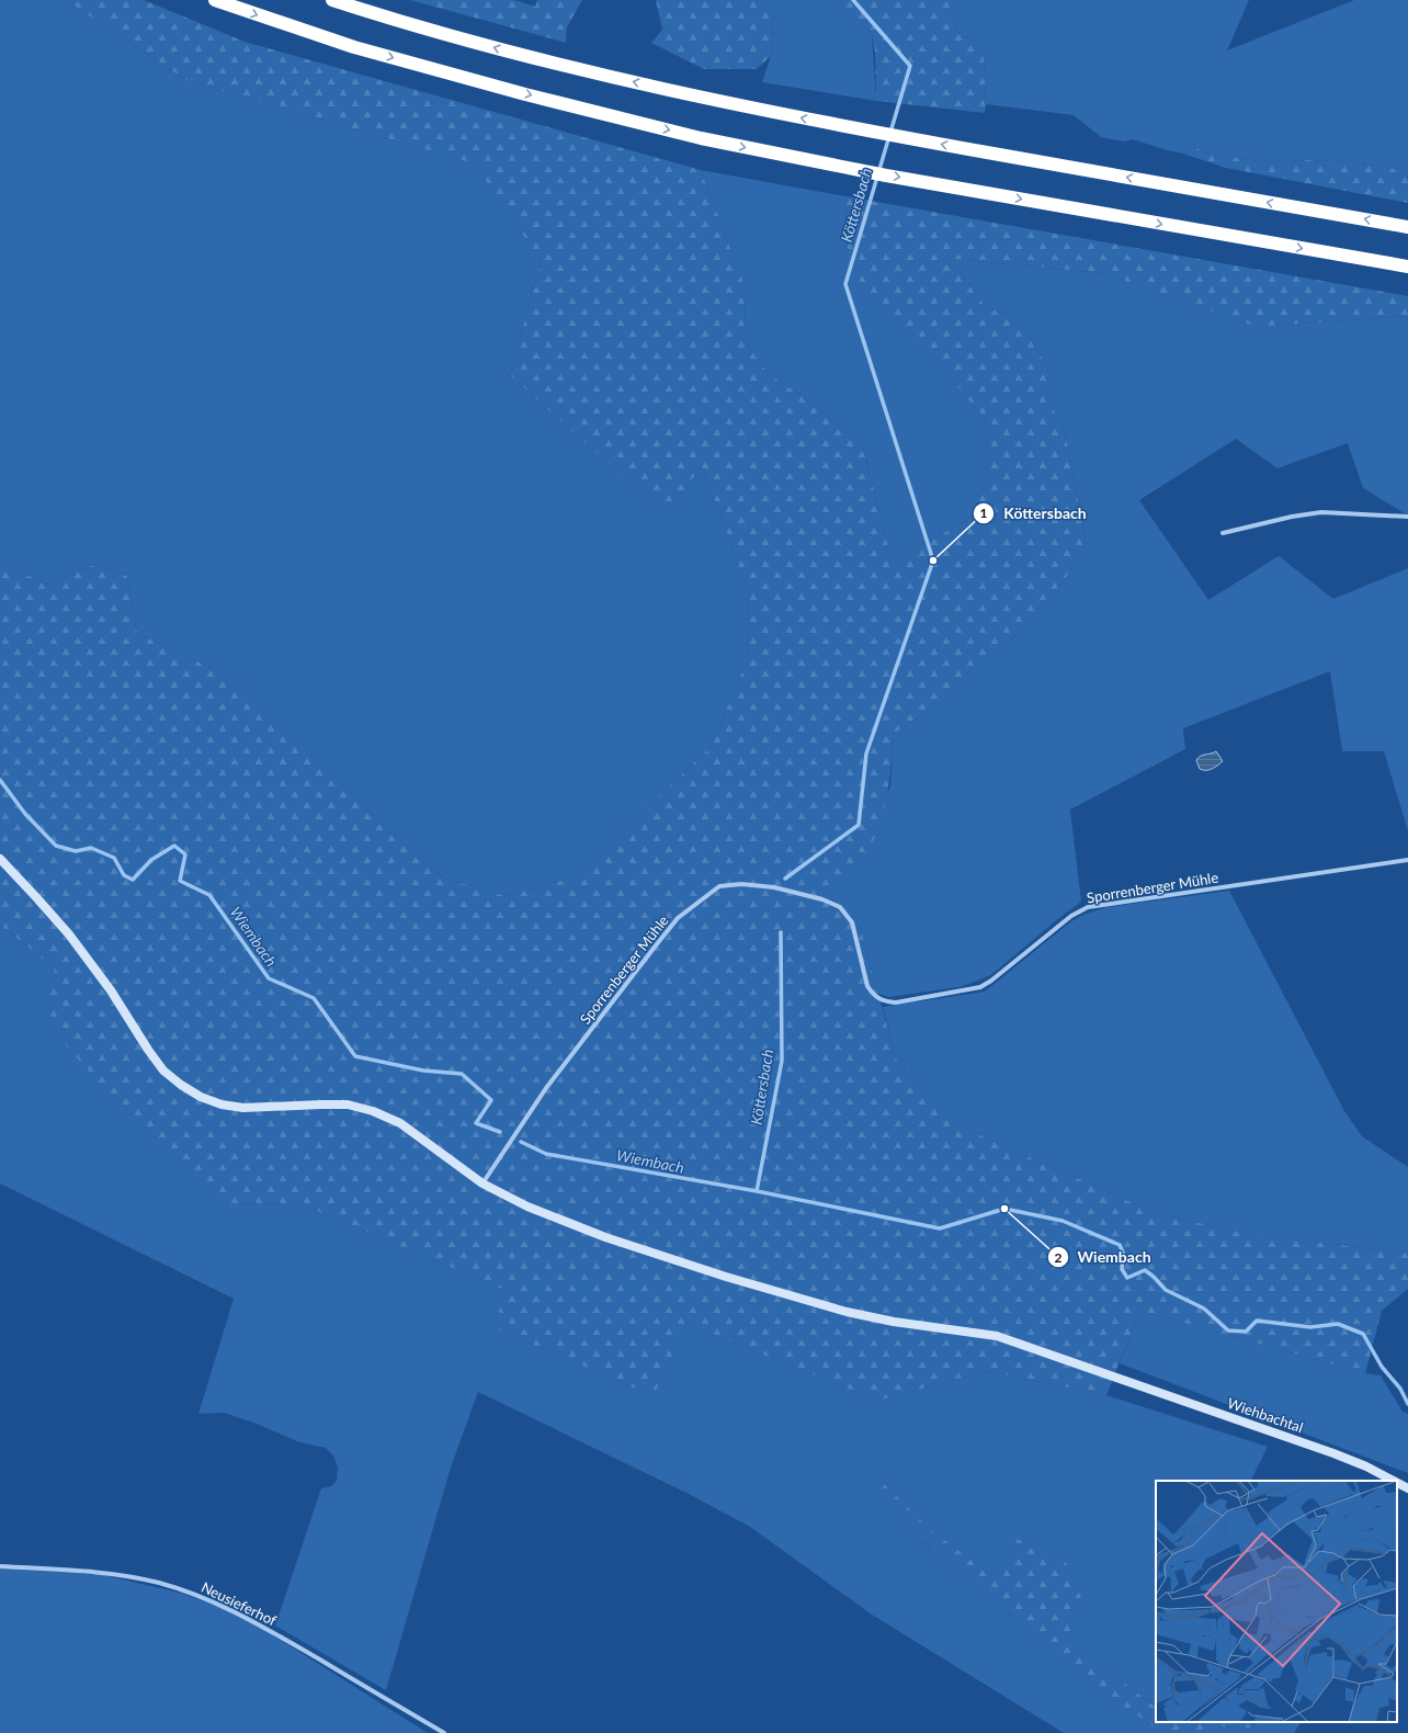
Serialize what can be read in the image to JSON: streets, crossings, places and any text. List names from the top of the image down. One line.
{"streets":{"main road":["Wiehbachtal"],"street":["Sporrenberger Mühle","Neusieferhof"]},"crossings":[["Sporrenberger Mühle","Wiehbachtal"]],"water":["Köttersbach","Wiembach"],"places":["Köttersbach","Wiembach"]}
